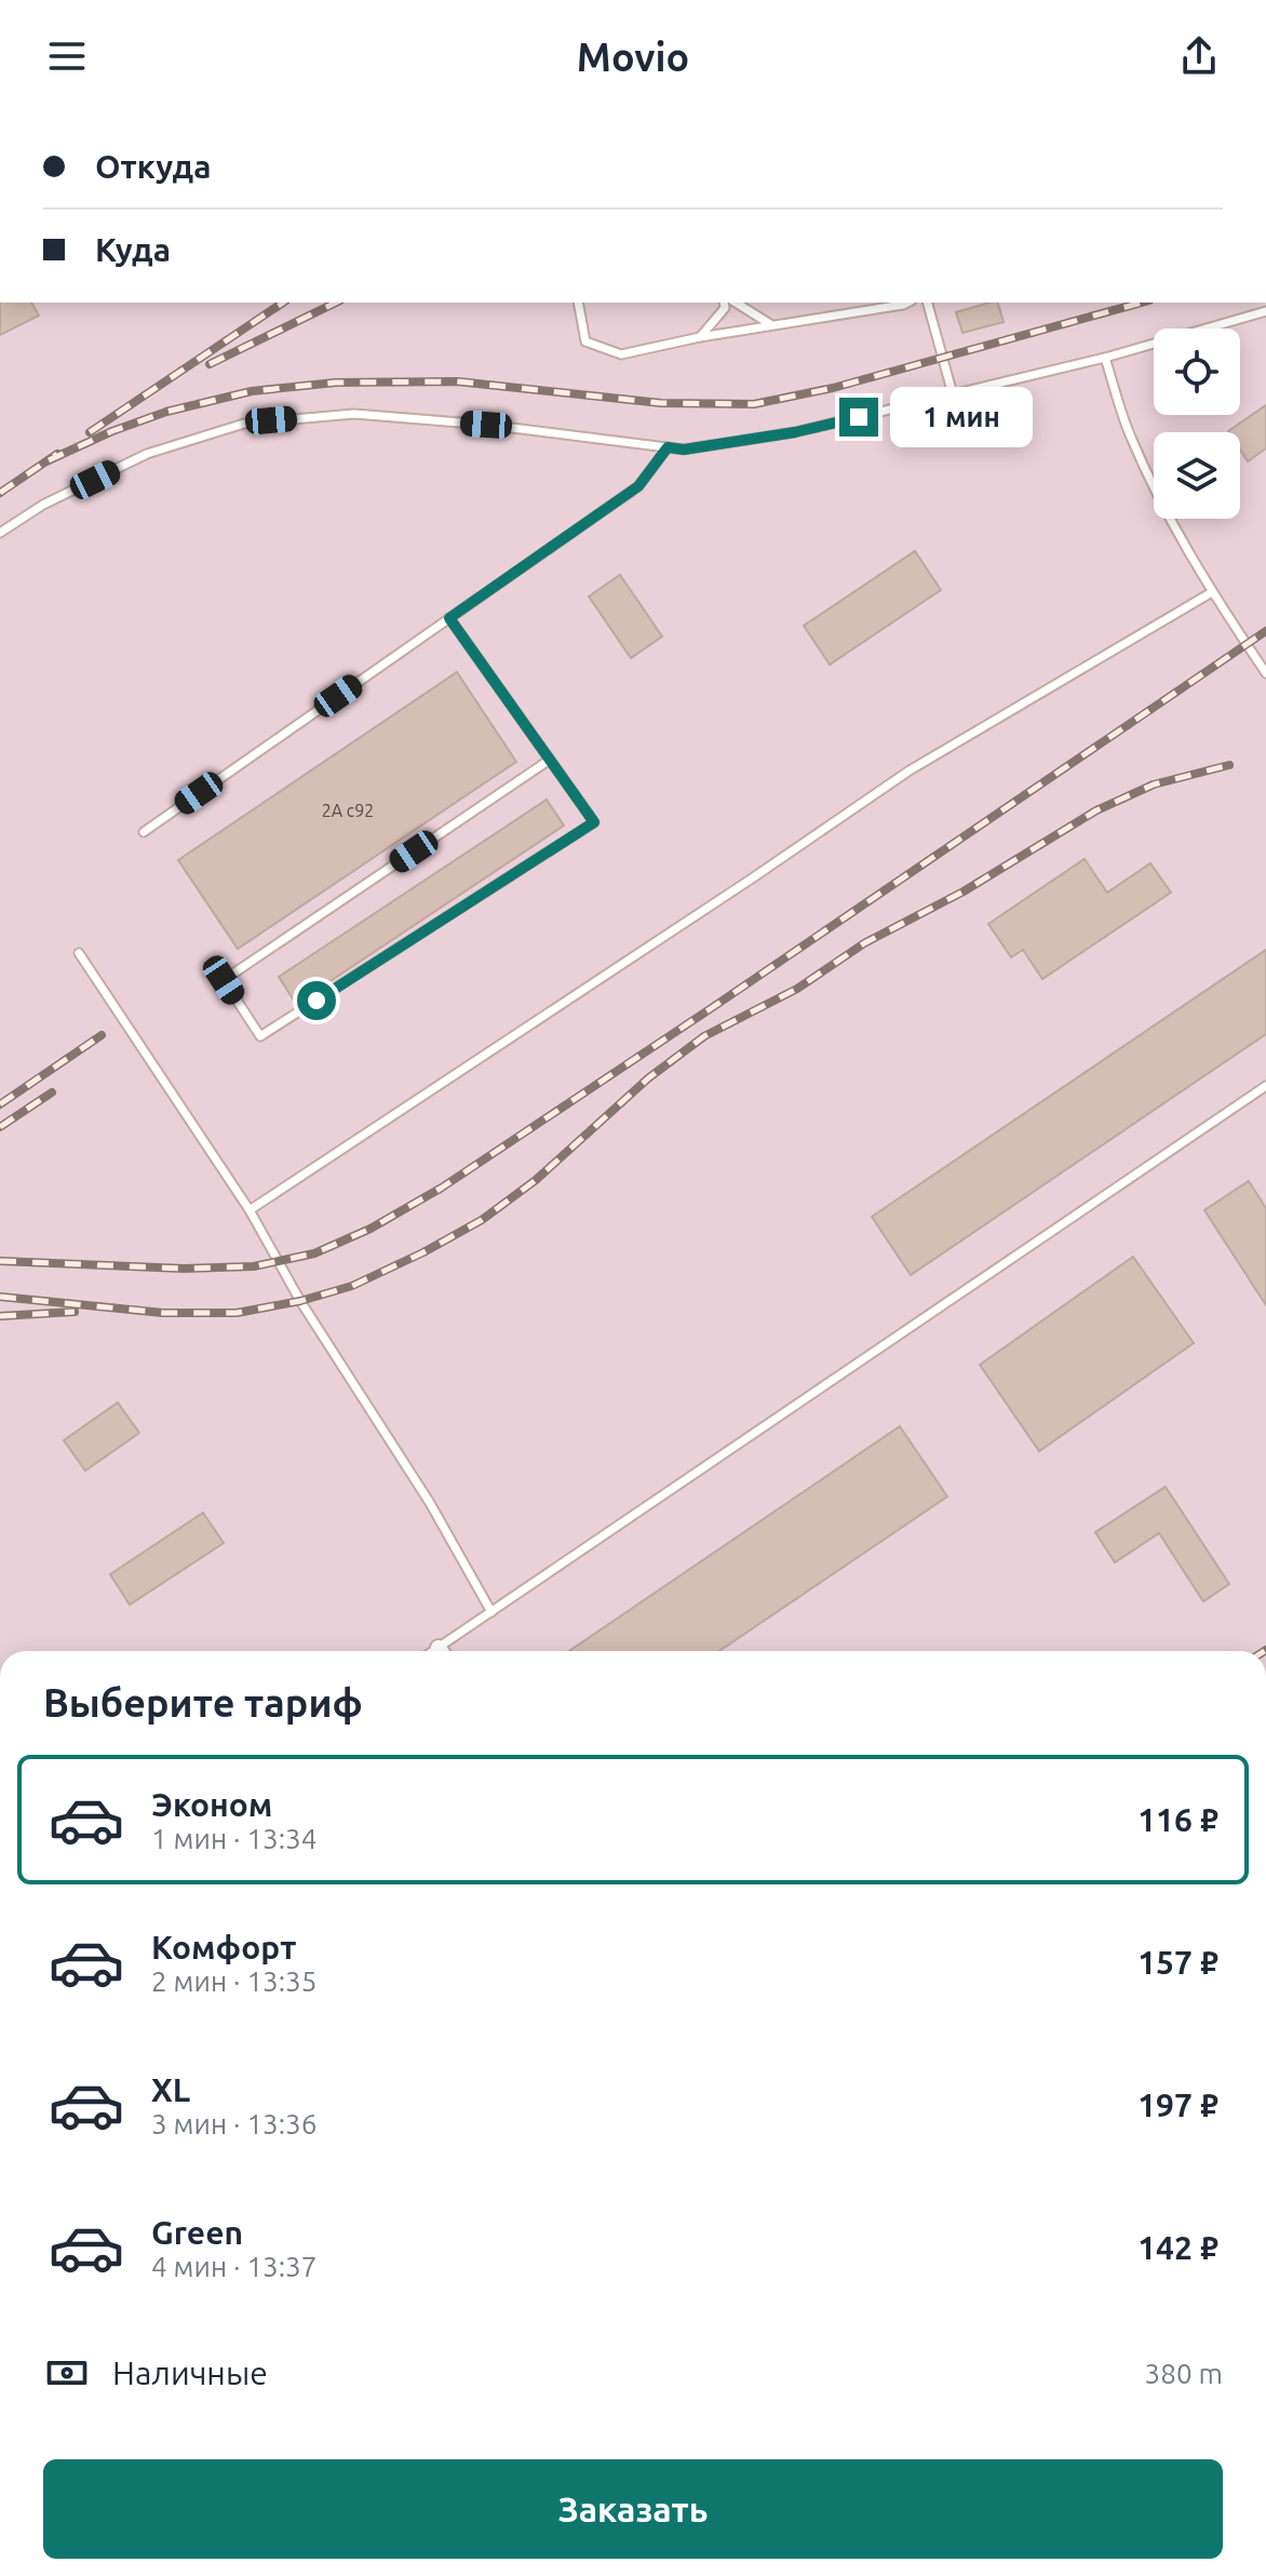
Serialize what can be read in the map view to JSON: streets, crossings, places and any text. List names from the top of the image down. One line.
{"house_numbers":["2А с92"],"page":{"header":"Movio","banner":["Откуда","Куда"],"bubble":"1 мин","heading":"Выберите тариф","list":[{"name":"Эконом","note":"1 мин · 13:34","value":"116 ₽"},{"name":"Комфорт","note":"2 мин · 13:35","value":"157 ₽"},{"name":"XL","note":"3 мин · 13:36","value":"197 ₽"},{"name":"Green","note":"4 мин · 13:37","value":"142 ₽"}],"pay":["Наличные","380 m"],"buttons":"Заказать"}}
